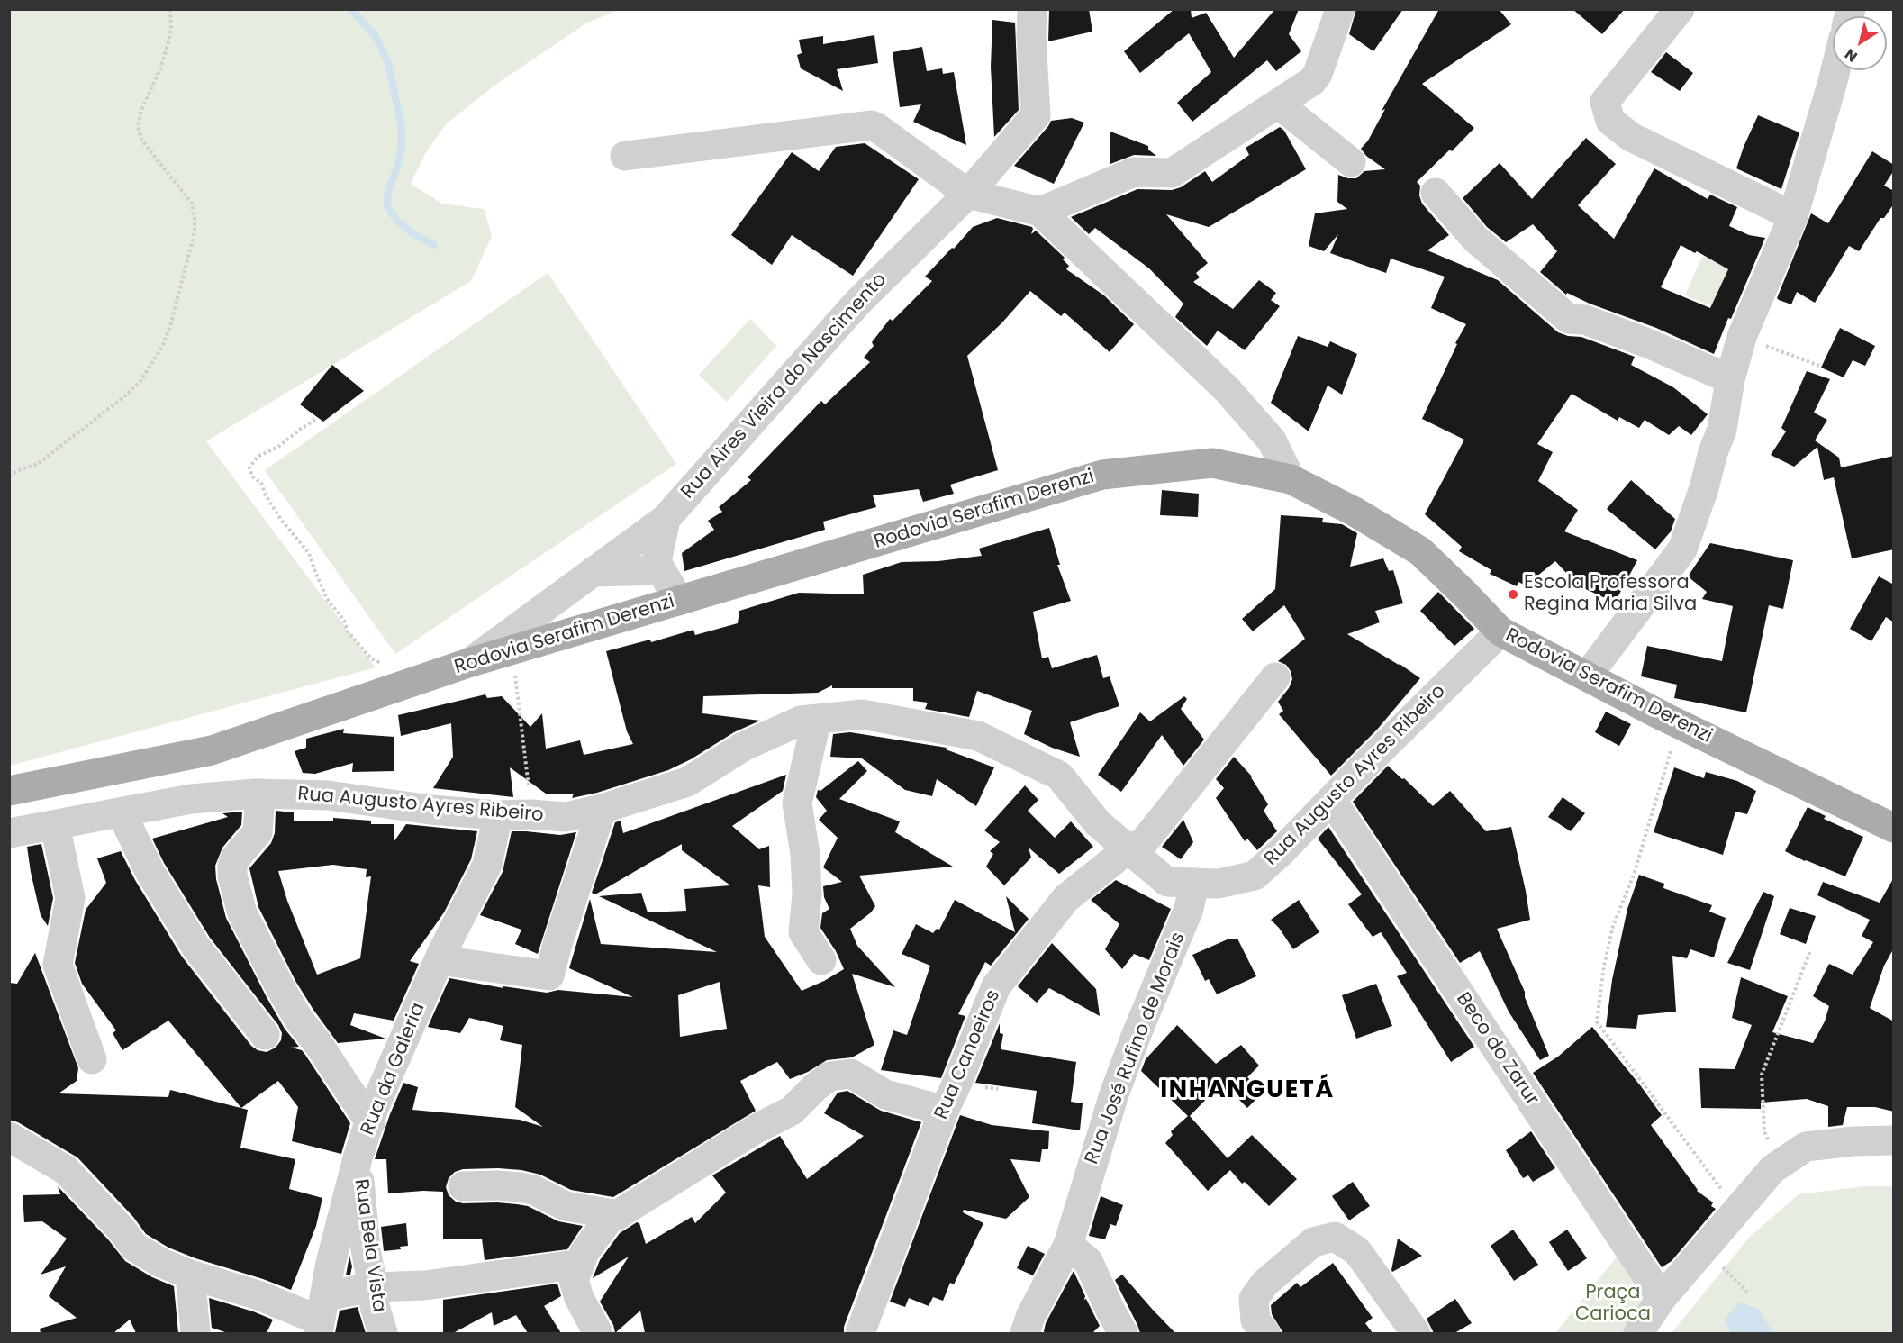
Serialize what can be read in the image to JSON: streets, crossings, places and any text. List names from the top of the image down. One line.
{"streets":{"main road":["Rodovia Serafim Derenzi"],"street":["Rua Aires Vieira do Nascimento","Rua Augusto Ayres Ribeiro","Rua José Rufino de Morais","Beco do Zarur","Rua Canoeiros","Rua da Galeria","Rua Bela Vista"]},"crossings":[["Rua Aires Vieira do Nascimento","Rodovia Serafim Derenzi"],["Rodovia Serafim Derenzi","Rua Augusto Ayres Ribeiro"],["Rua Augusto Ayres Ribeiro","Rua José Rufino de Morais"],["Rua Augusto Ayres Ribeiro","Beco do Zarur"],["Rua Augusto Ayres Ribeiro","Rua Canoeiros"],["Rua Augusto Ayres Ribeiro","Rua da Galeria"],["Rua da Galeria","Rua Bela Vista"]],"districts":["INHANGUETÁ"],"parks":["Praça Carioca"],"places":["Escola Professora Regina Maria Silva"],"north":"bottom left"}
